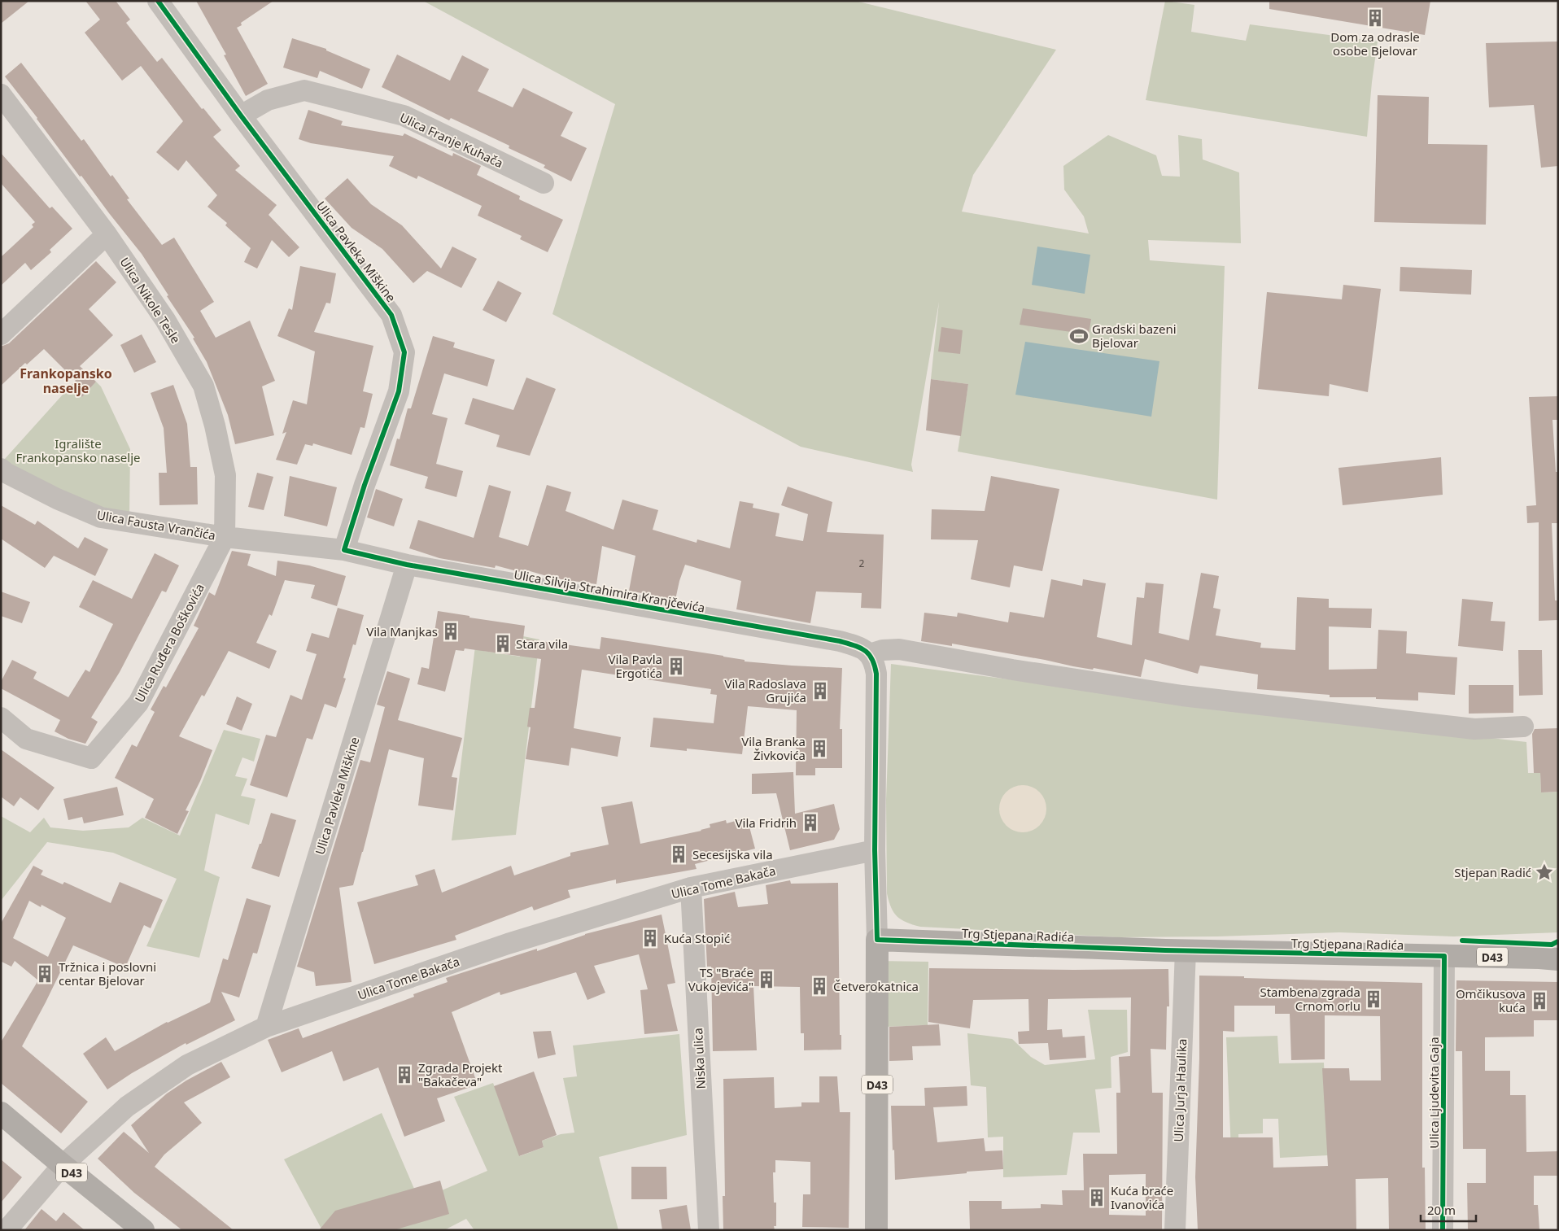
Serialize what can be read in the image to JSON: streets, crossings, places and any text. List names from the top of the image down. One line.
{"streets":{"main road":["Trg Stjepana Radića","D43"],"street":["Ulica Franje Kuhača","Ulica Pavleka Miškine","Ulica Nikole Tesle","Ulica Fausta Vrančića","Ulica Silvija Strahimira Kranjčevića","Ulica Ruđera Boškovića","Ulica Tome Bakača","Niska ulica","Ulica Jurja Haulika","Ulica Ljudevita Gaja"]},"crossings":[["Ulica Franje Kuhača","Ulica Pavleka Miškine"],["Ulica Pavleka Miškine","Ulica Silvija Strahimira Kranjčevića"],["Ulica Pavleka Miškine","Ulica Tome Bakača"],["Ulica Nikole Tesle","Ulica Fausta Vrančića"],["Ulica Nikole Tesle","Ulica Silvija Strahimira Kranjčevića"],["Ulica Nikole Tesle","Ulica Ruđera Boškovića"],["Ulica Fausta Vrančića","Ulica Silvija Strahimira Kranjčevića"],["Ulica Fausta Vrančića","Ulica Ruđera Boškovića"],["Ulica Silvija Strahimira Kranjčevića","Ulica Ruđera Boškovića"],["Ulica Tome Bakača","D43"],["Ulica Tome Bakača","Niska ulica"],["Trg Stjepana Radića","D43"],["Trg Stjepana Radića","Ulica Jurja Haulika"],["Trg Stjepana Radića","Ulica Ljudevita Gaja"]],"districts":["Frankopansko naselje"],"parks":["Igralište Frankopansko naselje"],"places":{"building":["Dom za odrasle osobe Bjelovar","Vila Manjkas","Stara vila","Vila Pavla Ergotića","Vila Radoslava Grujića","Vila Branka Živkovića","Vila Fridrih","Secesijska vila","Kuća Stopić","Tržnica i poslovni centar Bjelovar","TS \"Braće Vukojevića\"","Četverokatnica","Stambena zgrada Crnom orlu","Omčikusova kuća","Zgrada Projekt \"Bakačeva\"","Kuća braće Ivanovića"],"sports":["Gradski bazeni Bjelovar"],"place":["Stjepan Radić"]},"house_numbers":["2"],"scale_bar":"20 m"}
